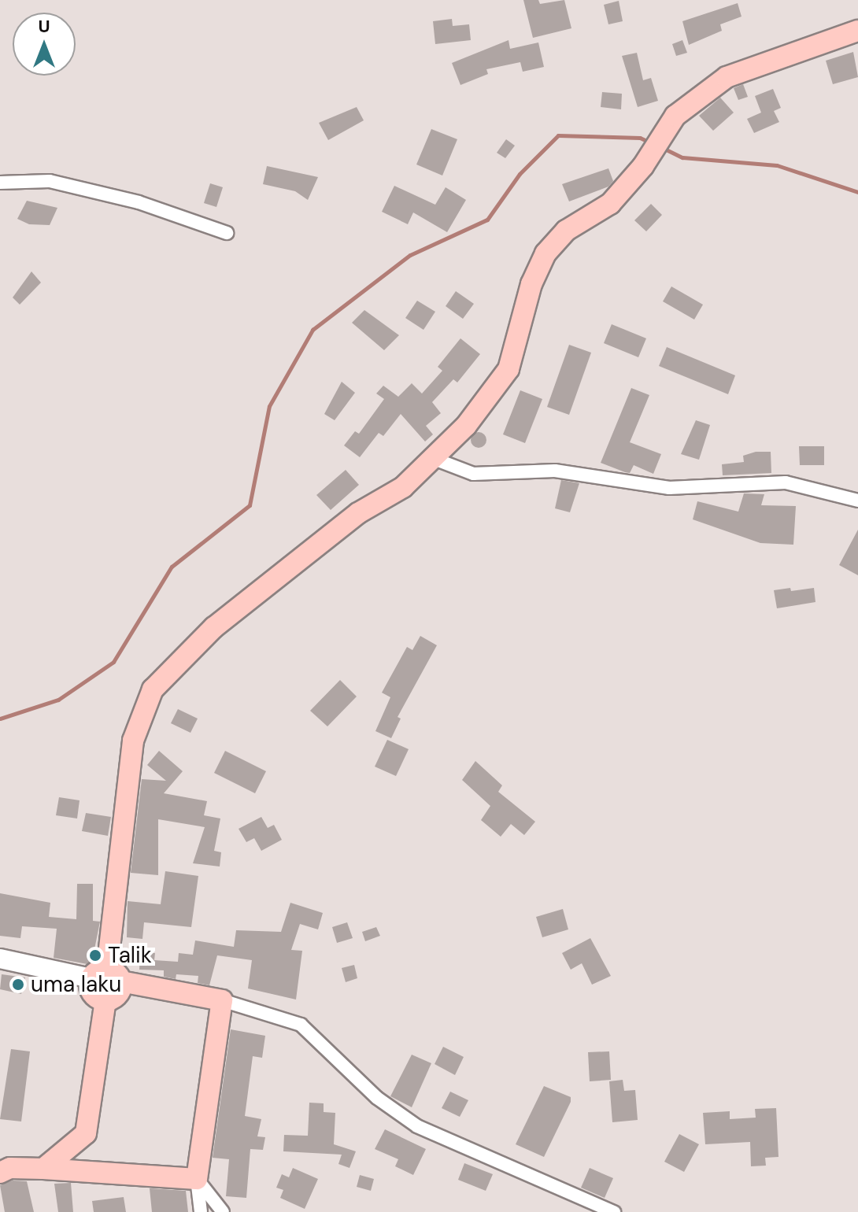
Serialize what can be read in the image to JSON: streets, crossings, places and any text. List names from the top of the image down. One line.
{"places":["Talik","uma laku"],"north":"top"}
